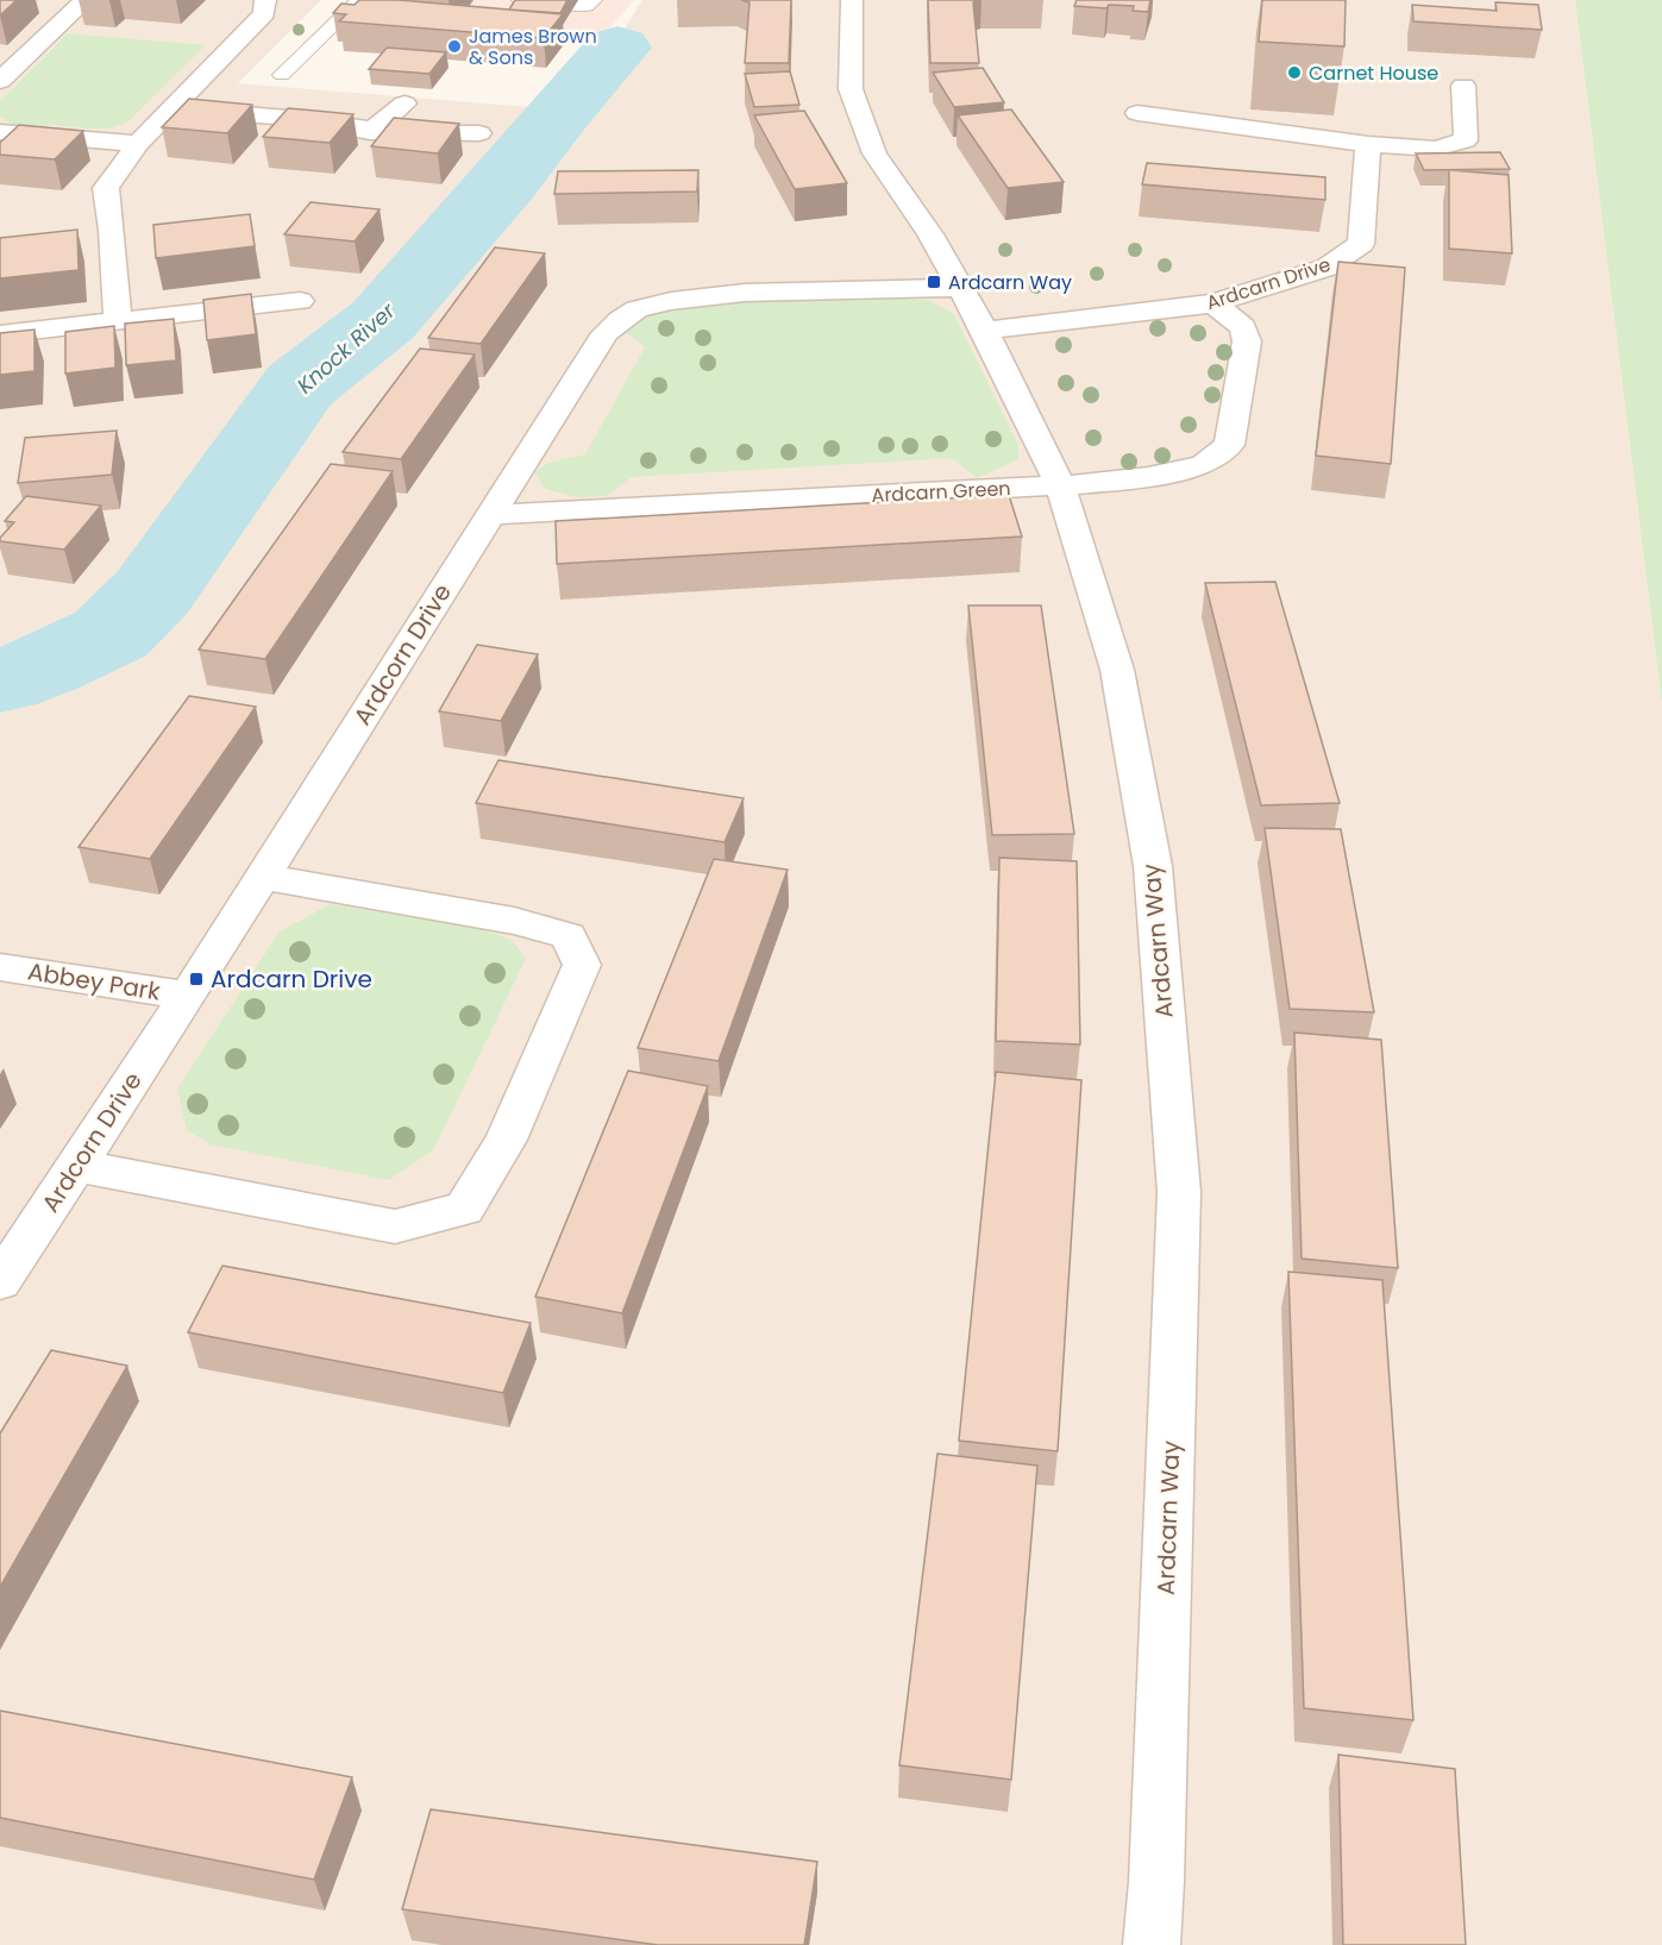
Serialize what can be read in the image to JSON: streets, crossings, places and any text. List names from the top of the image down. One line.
{"streets":{"street":["Ardcarn Drive","Ardcarn Green","Ardcorn Drive","Ardcarn Way","Abbey Park"]},"crossings":[["Ardcarn Drive","Ardcarn Green"],["Ardcarn Drive","Ardcarn Way"],["Ardcarn Green","Ardcorn Drive"],["Ardcarn Green","Ardcarn Way"],["Ardcorn Drive","Ardcarn Way"],["Ardcorn Drive","Abbey Park"]],"water":["Knock River"],"places":{"other":["James Brown & Sons","Carnet House"],"transit":["Ardcarn Way","Ardcarn Drive"]}}
